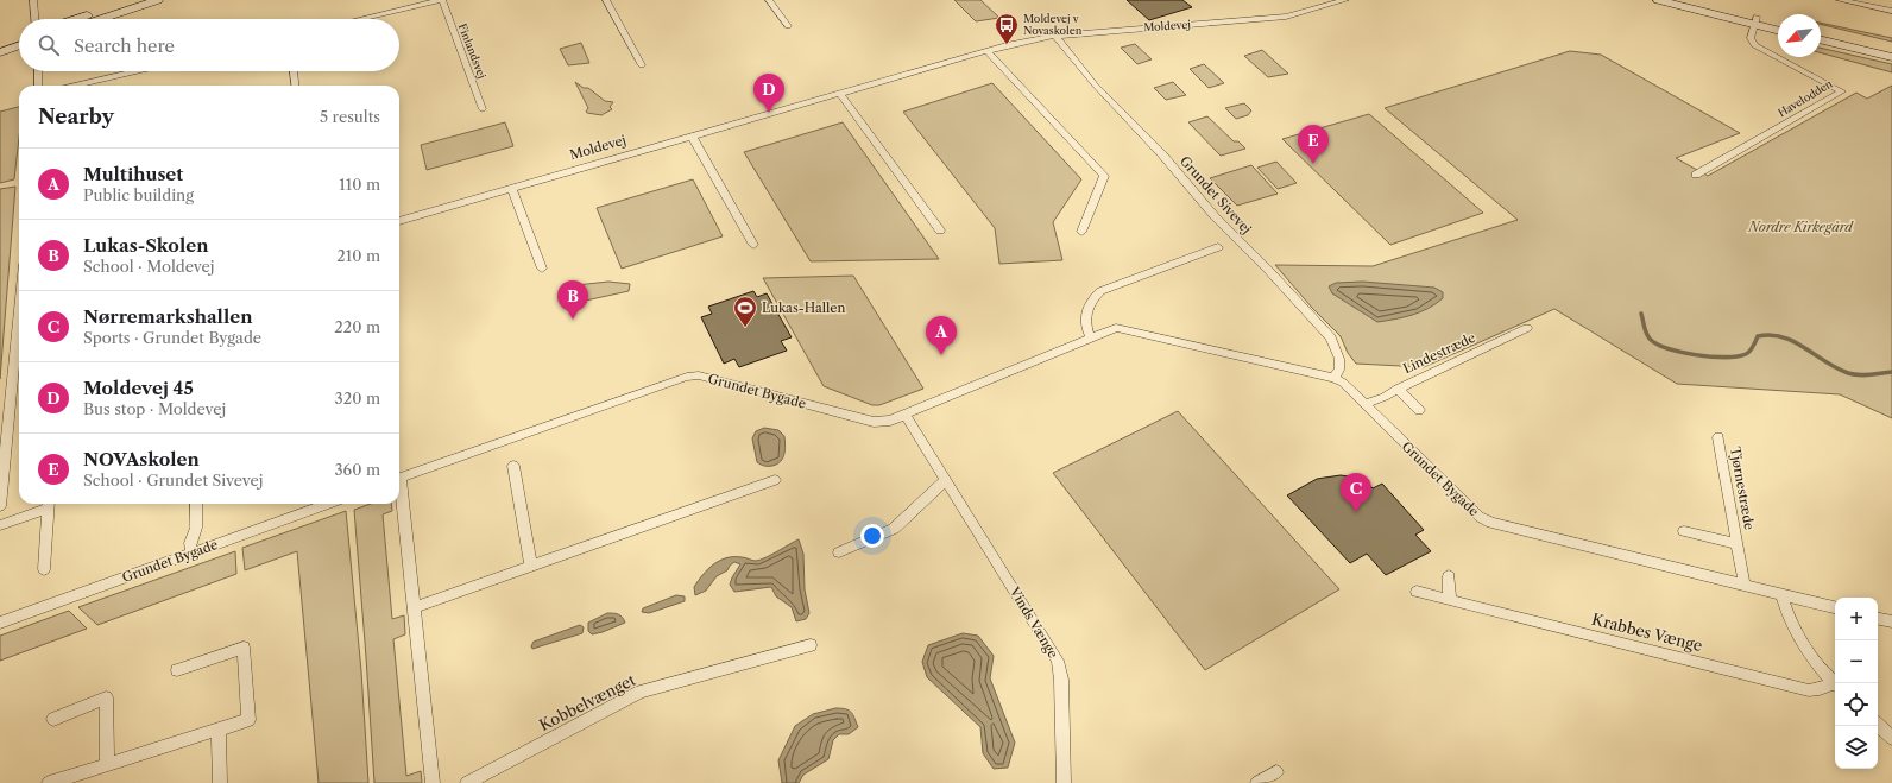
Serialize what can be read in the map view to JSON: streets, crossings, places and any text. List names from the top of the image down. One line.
{"streets":{"street":["Moldevej","Finlandsvej","Havelodden","Grundet Sivevej","Lindestræde","Grundet Bygade","Tjørnestræde","Vinds Vænge","Krabbes Vænge","Kobbelvænget"]},"crossings":[["Moldevej","Grundet Sivevej"],["Grundet Sivevej","Grundet Bygade"],["Lindestræde","Grundet Bygade"],["Grundet Bygade","Tjørnestræde"],["Grundet Bygade","Vinds Vænge"]],"parks":["Nordre Kirkegård"],"places":{"bus stop":["Moldevej v Novaskolen"],"sports":["Lukas-Hallen"]},"north":"bottom left","page":{"search":"Search here","pins":["D","E","B","A","C"],"heading":["Nearby","5 results"],"list":[{"mark":"A","name":"Multihuset","note":"Public building","value":"110 m"},{"mark":"B","name":"Lukas-Skolen","note":"School · Moldevej","value":"210 m"},{"mark":"C","name":"Nørremarkshallen","note":"Sports · Grundet Bygade","value":"220 m"},{"mark":"D","name":"Moldevej 45","note":"Bus stop · Moldevej","value":"320 m"},{"mark":"E","name":"NOVAskolen","note":"School · Grundet Sivevej","value":"360 m"}],"map_buttons":["+","−"]}}
